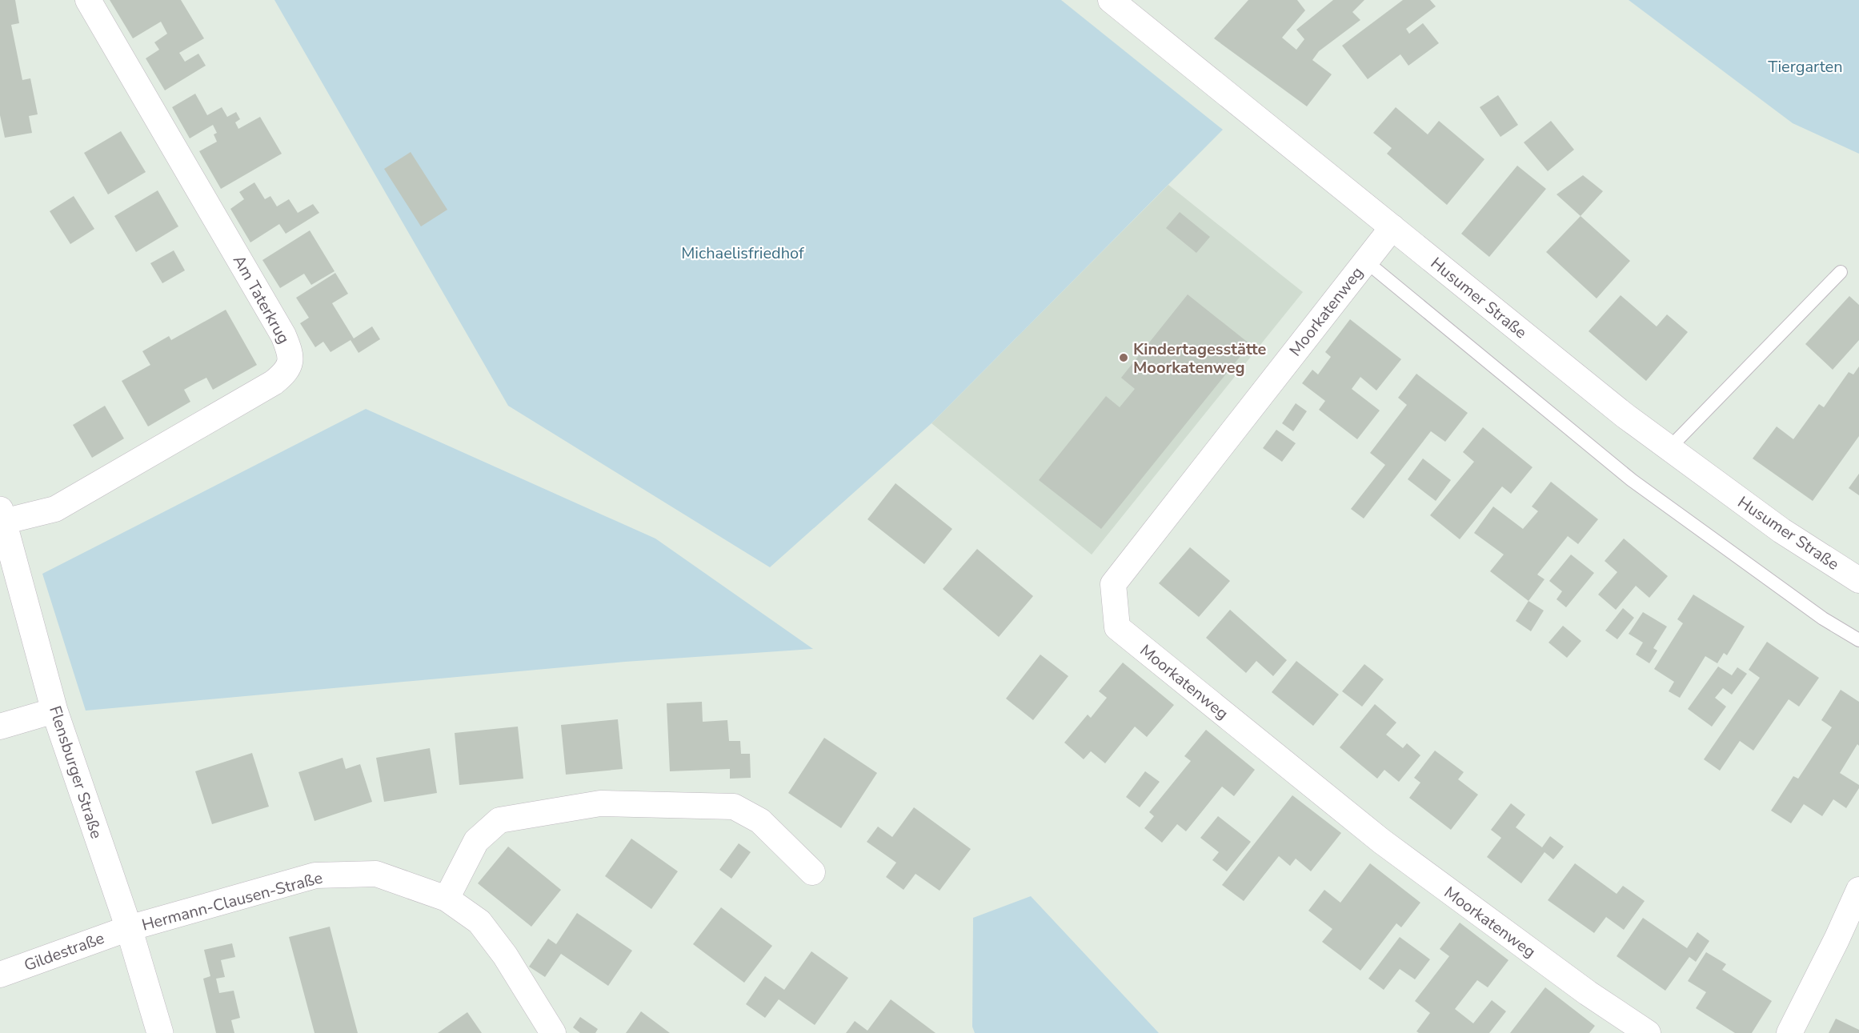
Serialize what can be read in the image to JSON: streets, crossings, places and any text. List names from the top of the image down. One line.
{"streets":{"street":["Husumer Straße","Am Taterkrug","Moorkatenweg","Flensburger Straße","Hermann-Clausen-Straße","Gildestraße"]},"crossings":[["Husumer Straße","Moorkatenweg"],["Am Taterkrug","Flensburger Straße"],["Flensburger Straße","Hermann-Clausen-Straße"],["Flensburger Straße","Gildestraße"],["Hermann-Clausen-Straße","Gildestraße"]],"parks":["Tiergarten","Michaelisfriedhof"],"places":["Kindertagesstätte Moorkatenweg"]}
